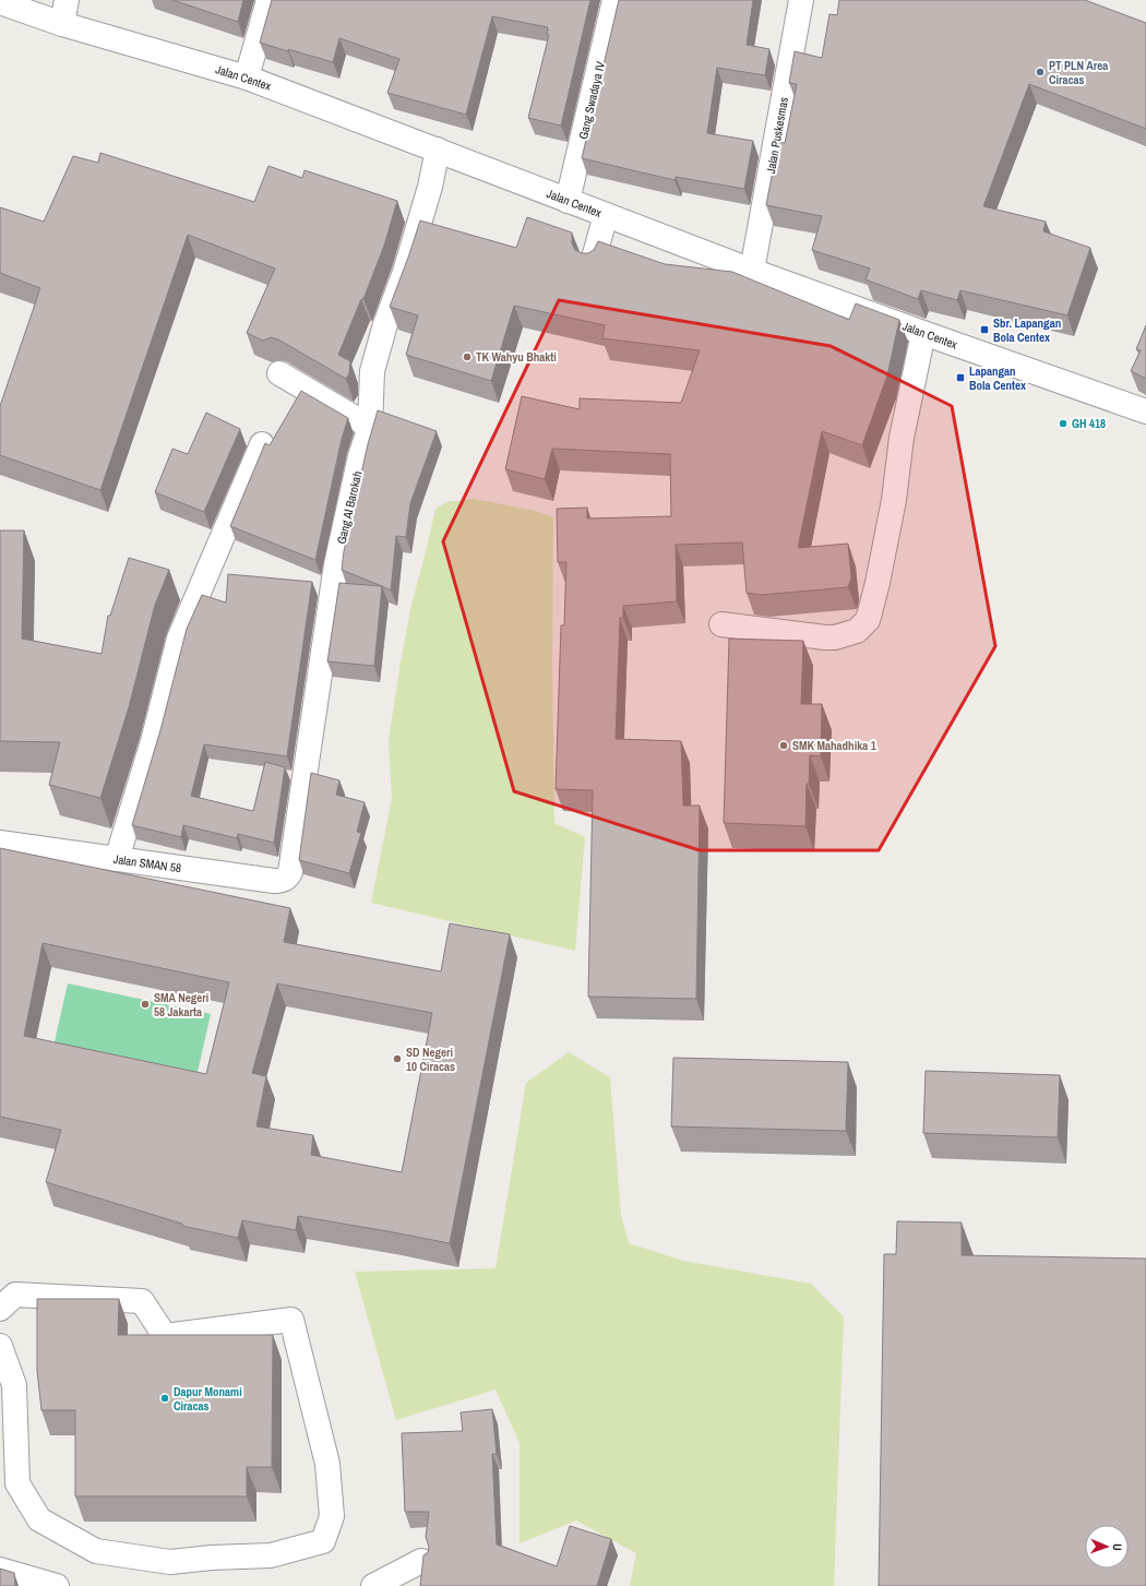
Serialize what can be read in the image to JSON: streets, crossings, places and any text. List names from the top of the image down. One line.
{"streets":{"street":["Jalan Centex","Gang Swadaya IV","Jalan Puskesmas","Gang Al Barokah","Jalan SMAN 58"]},"crossings":[["Jalan Centex","Gang Swadaya IV"],["Jalan Centex","Jalan Puskesmas"],["Jalan Centex","Gang Al Barokah"],["Gang Al Barokah","Jalan SMAN 58"]],"places":{"other":["PT PLN Area Ciracas","TK Wahyu Bhakti","GH 418","SMK Mahadhika 1","SMA Negeri 58 Jakarta","SD Negeri 10 Ciracas","Dapur Monami Ciracas"],"transit":["Sbr. Lapangan Bola Centex","Lapangan Bola Centex"]},"north":"right"}
